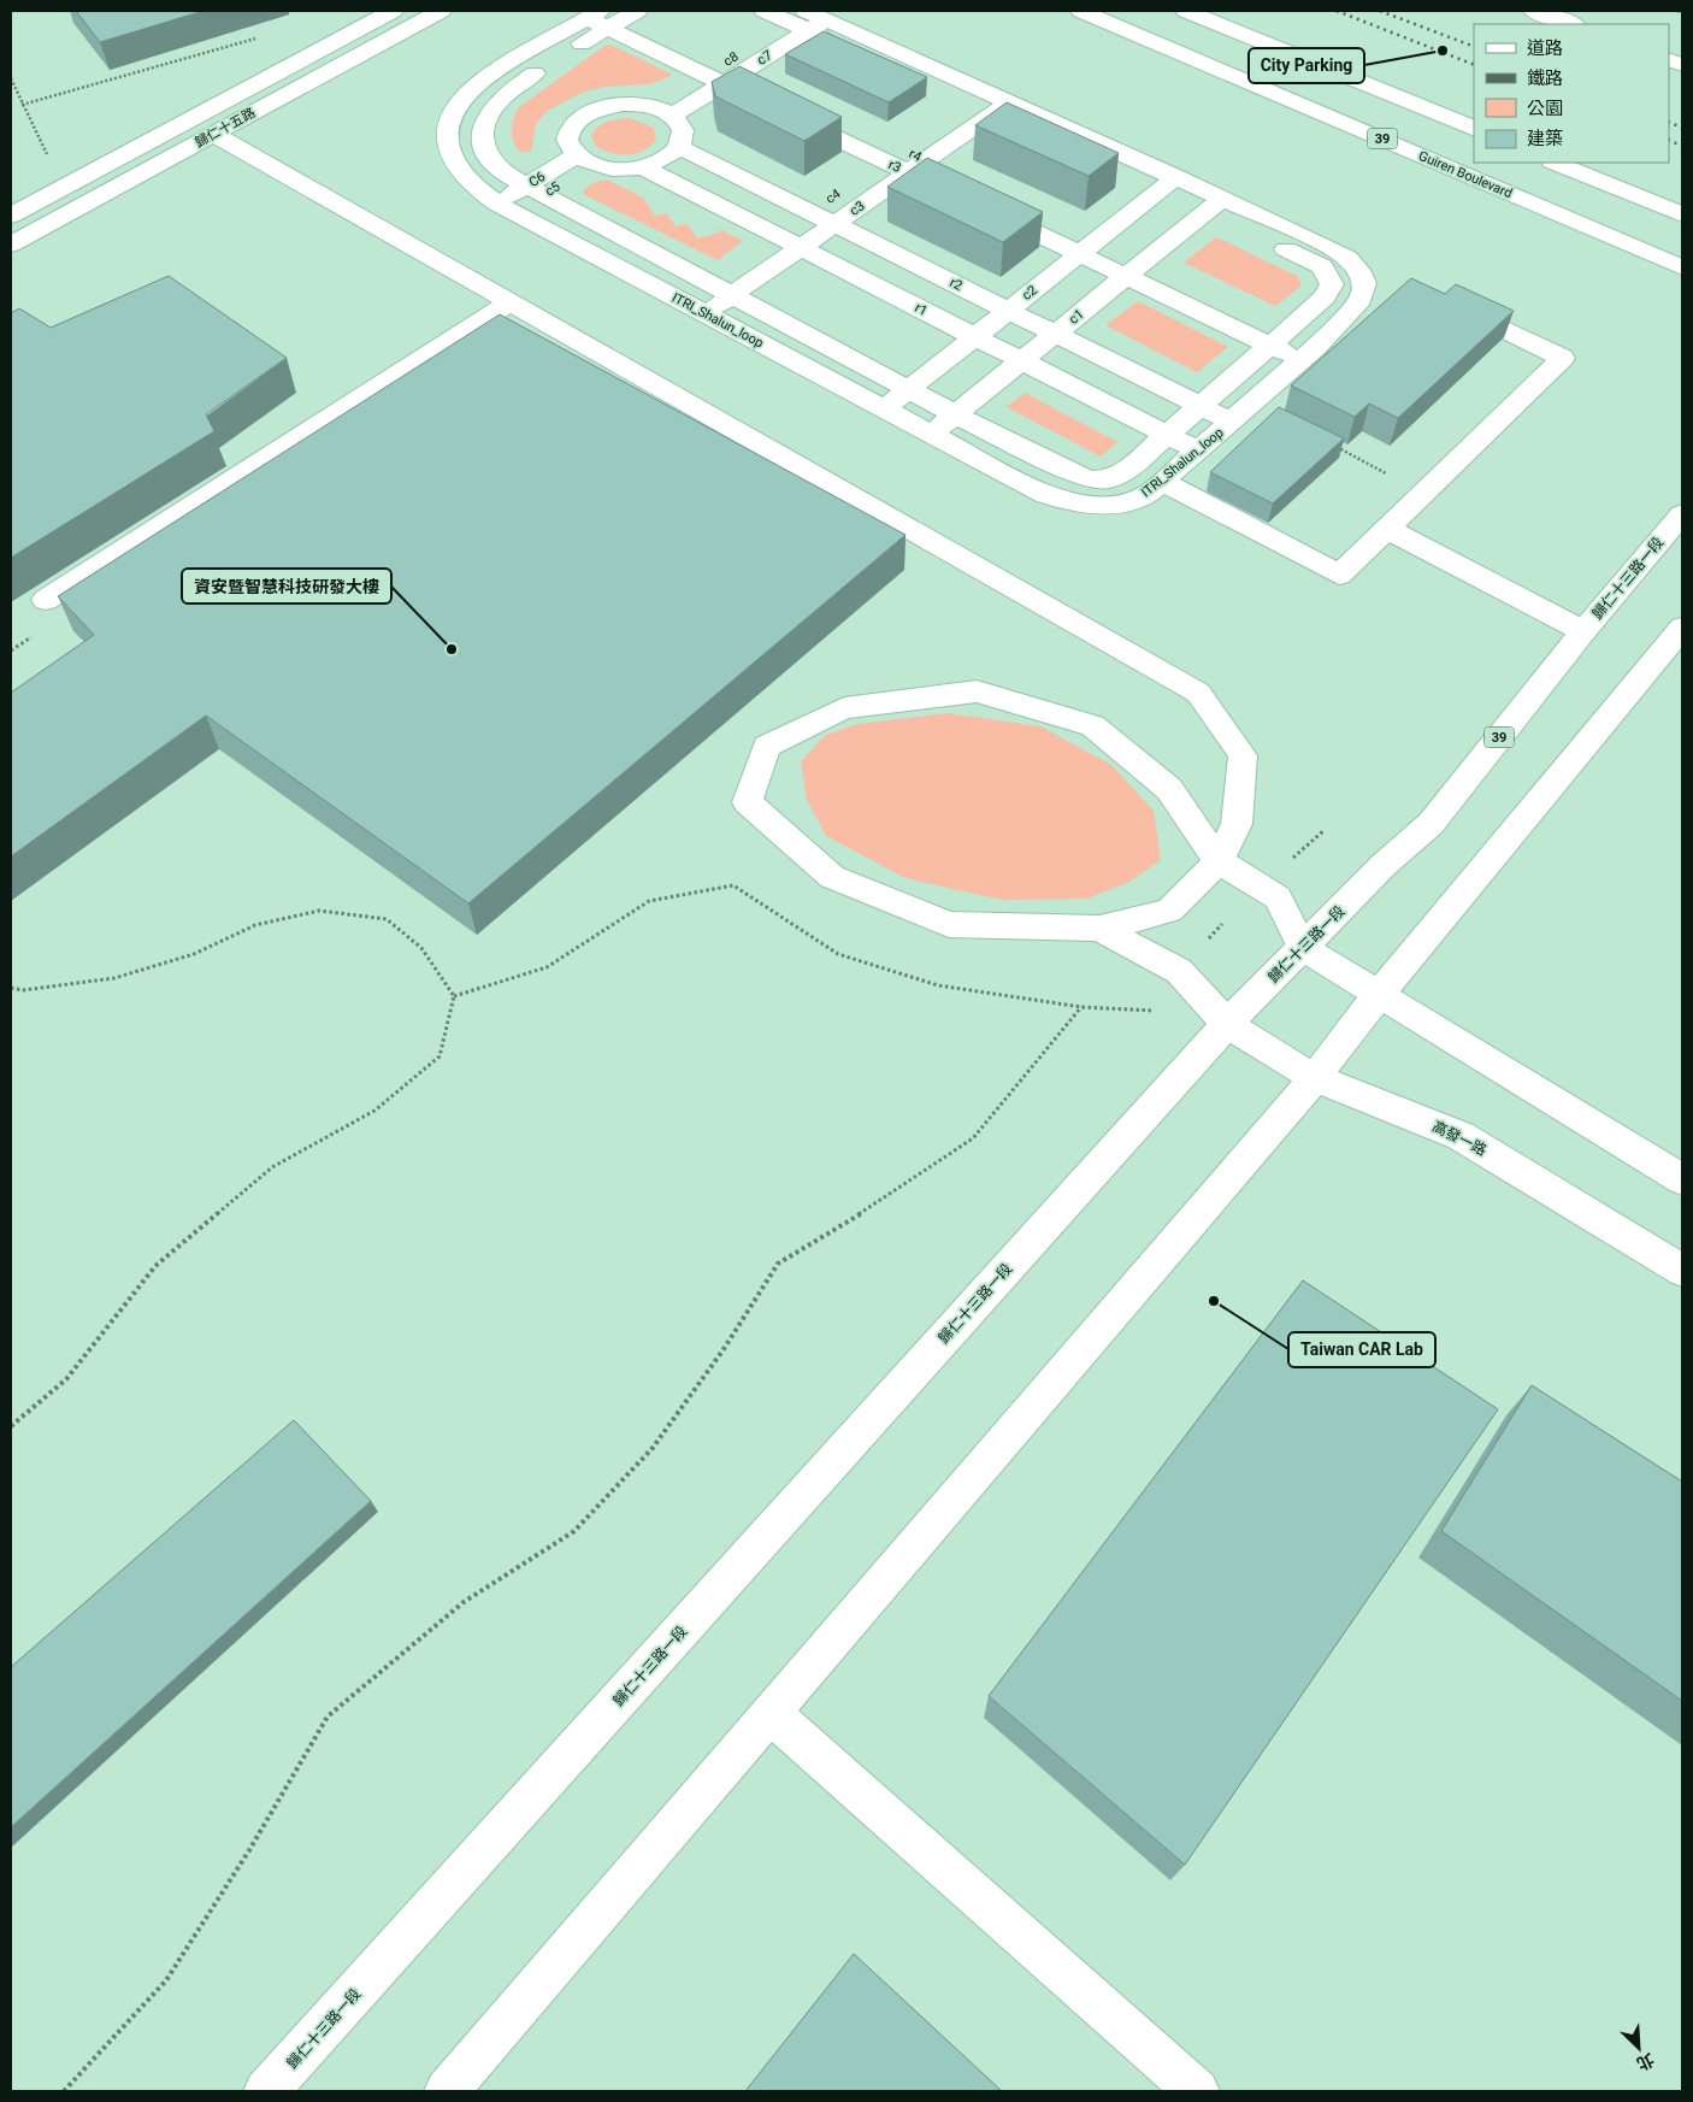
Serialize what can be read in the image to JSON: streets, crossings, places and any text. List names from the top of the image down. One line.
{"streets":{"street":["c7","歸仁十五路","39","r4","r3","Guiren Boulevard","c5","c4","c3","r2","c2","r1","c1","ITRI_Shalun_loop","歸仁十三路一段","高發一路"]},"crossings":[["c7","r3"],["c7","ITRI_Shalun_loop"],["r4","r3"],["r3","c3"],["r3","c2"],["r3","c1"],["r3","ITRI_Shalun_loop"],["c5","ITRI_Shalun_loop"],["c4","r2"],["c4","r1"],["c3","r2"],["c3","r1"],["c3","ITRI_Shalun_loop"],["r2","c2"],["r2","c1"],["r2","ITRI_Shalun_loop"],["c2","r1"],["c2","ITRI_Shalun_loop"],["r1","c1"],["r1","ITRI_Shalun_loop"],["c1","ITRI_Shalun_loop"],["歸仁十三路一段","高發一路"]],"places":["City Parking","資安暨智慧科技研發大樓","Taiwan CAR Lab"],"legend":["道路","鐵路","公園","建築"],"north":"bottom right"}
